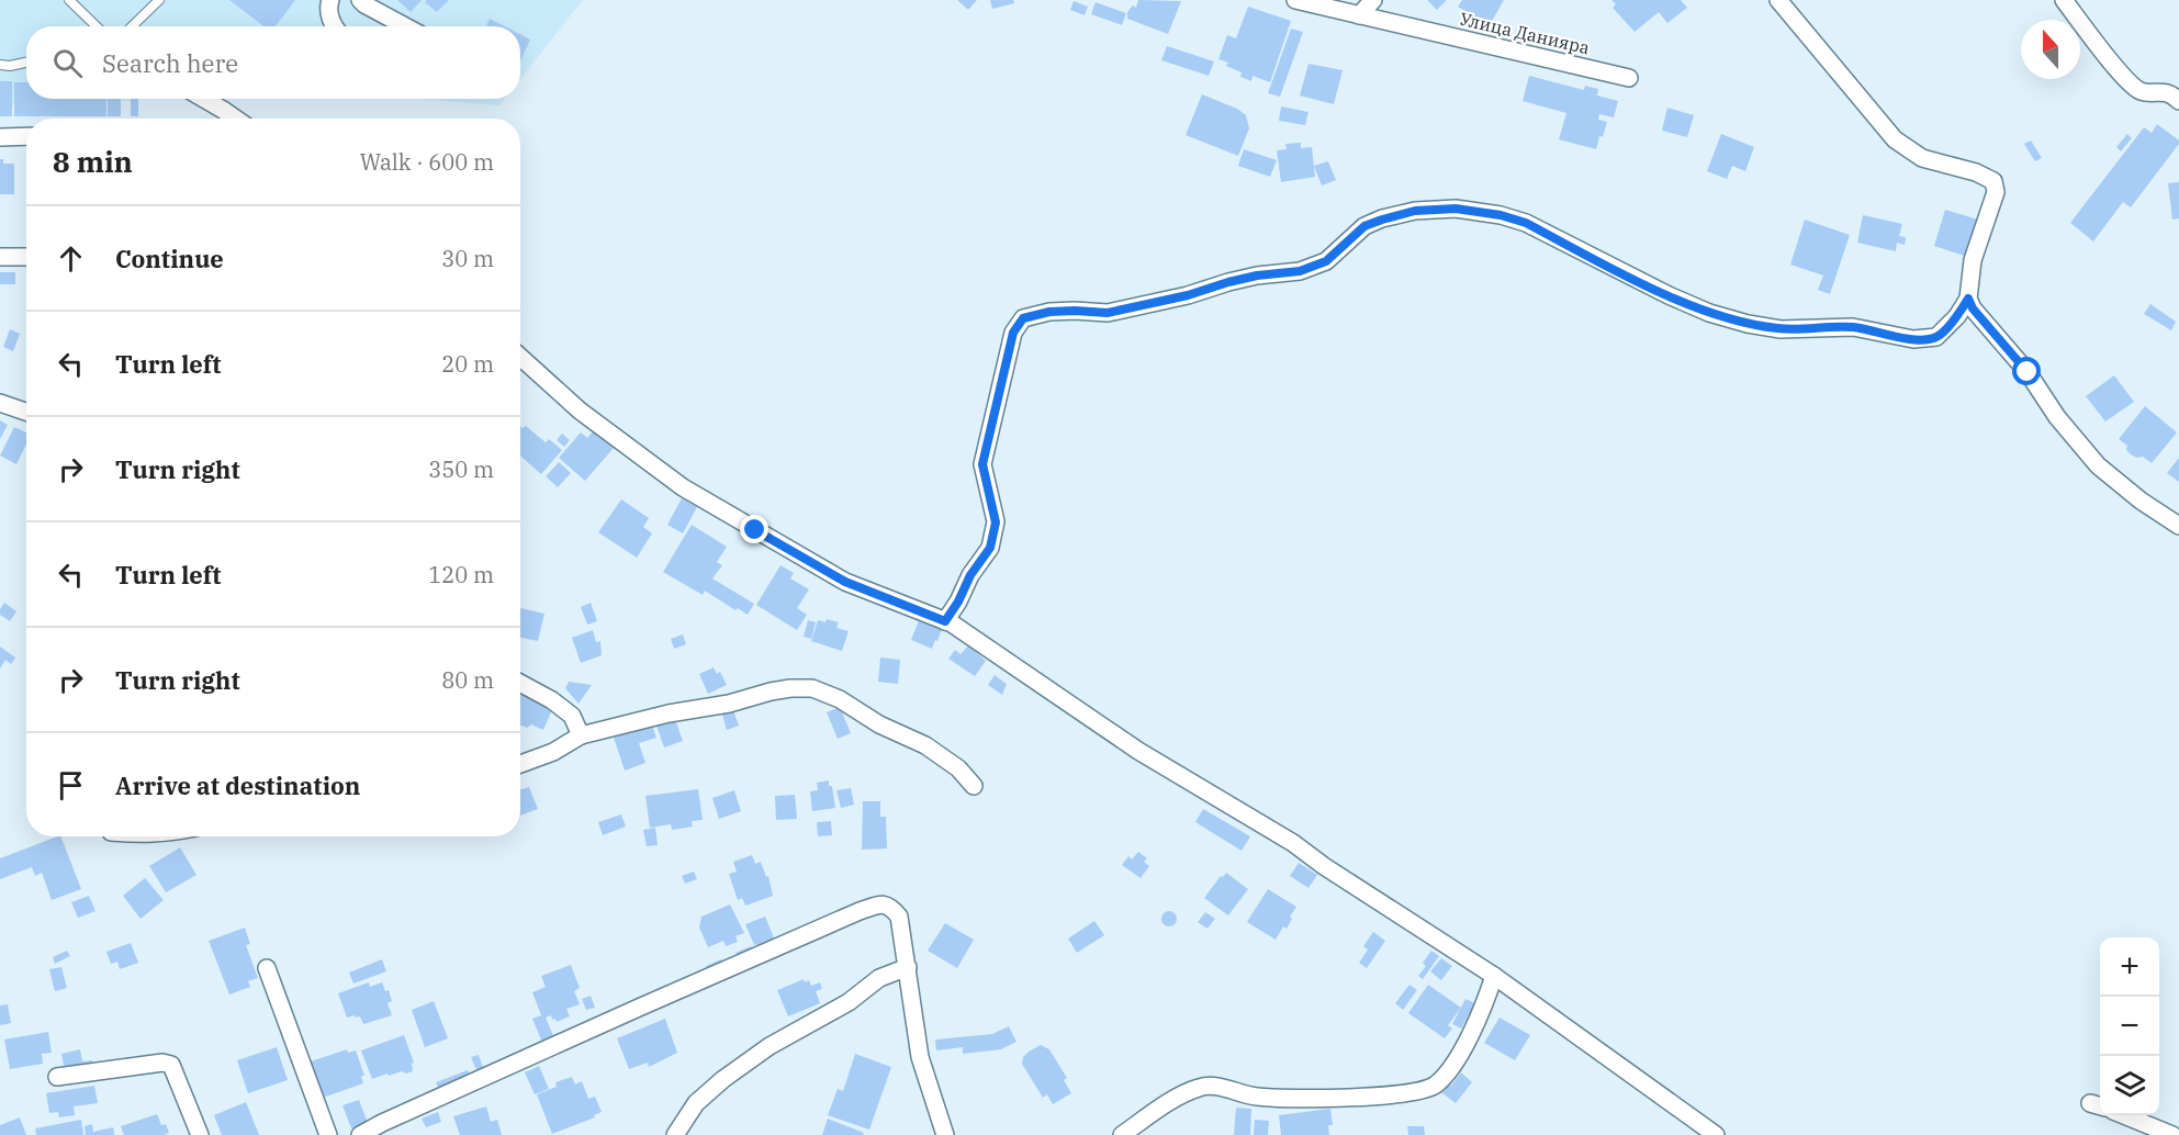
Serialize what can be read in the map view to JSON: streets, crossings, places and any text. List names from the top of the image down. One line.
{"streets":{"street":["Улица Данияра"]},"north":"top","page":{"search":"Search here","heading":["8 min","Walk · 600 m"],"list":[["Continue","30 m"],["Turn left","20 m"],["Turn right","350 m"],["Turn left","120 m"],["Turn right","80 m"],"Arrive at destination"],"map_buttons":["+","−"]}}
